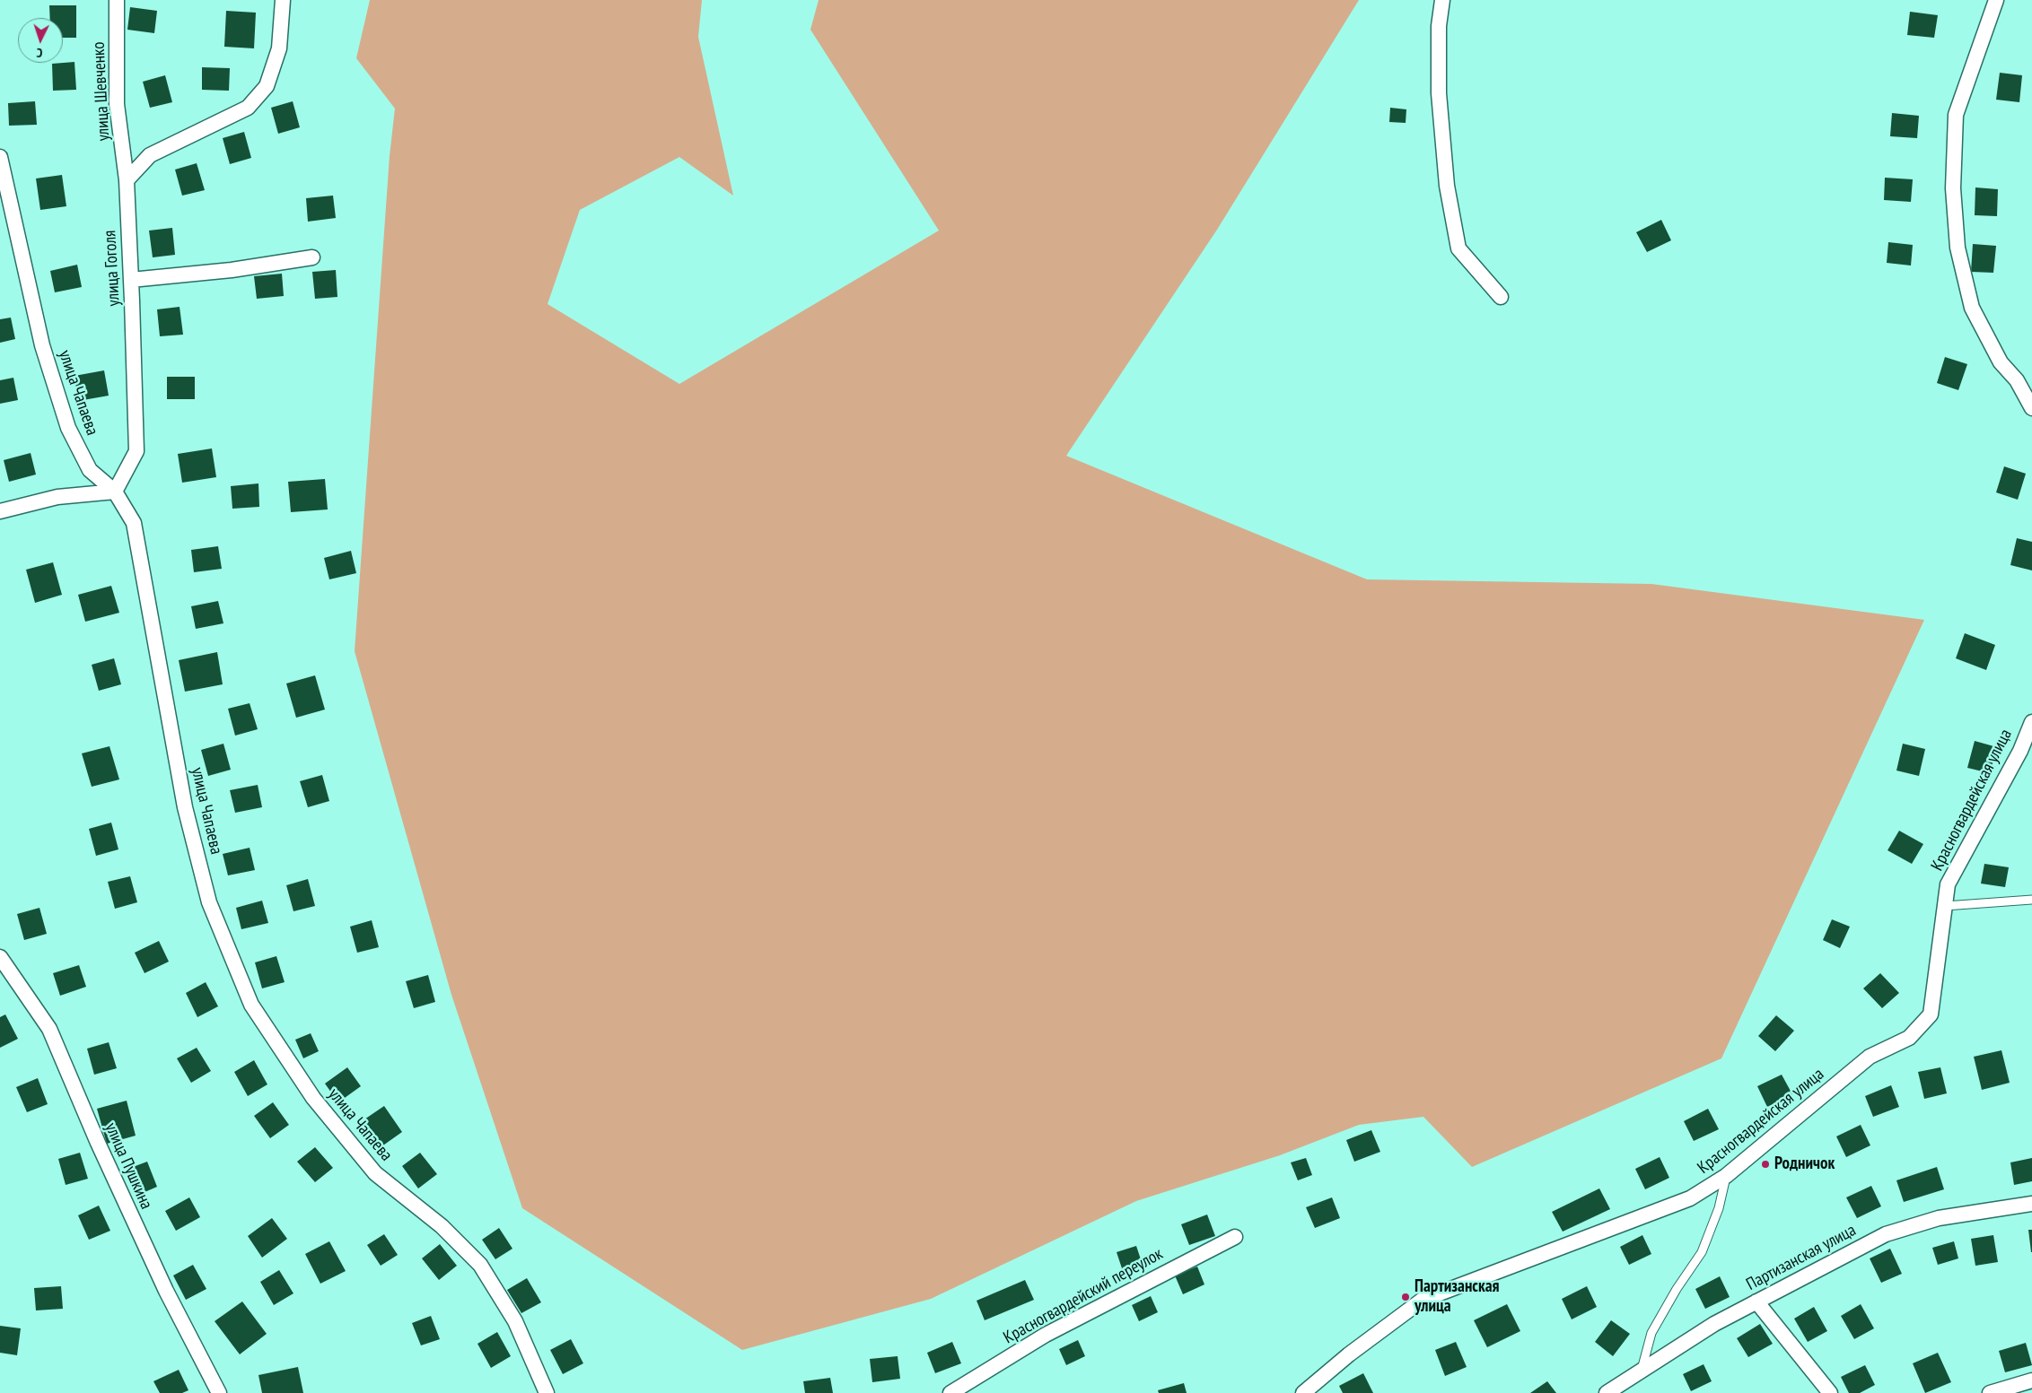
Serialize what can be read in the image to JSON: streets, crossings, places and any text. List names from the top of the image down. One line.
{"streets":{"street":["улица Шевченко","улица Гоголя","улица Чапаева","Красногвардейская улица","улица Пушкина","Партизанская улица","Красногвардейский переулок"]},"crossings":[["улица Шевченко","улица Гоголя"],["улица Гоголя","улица Чапаева"]],"places":["Родничок","Партизанская улица"],"north":"bottom"}
